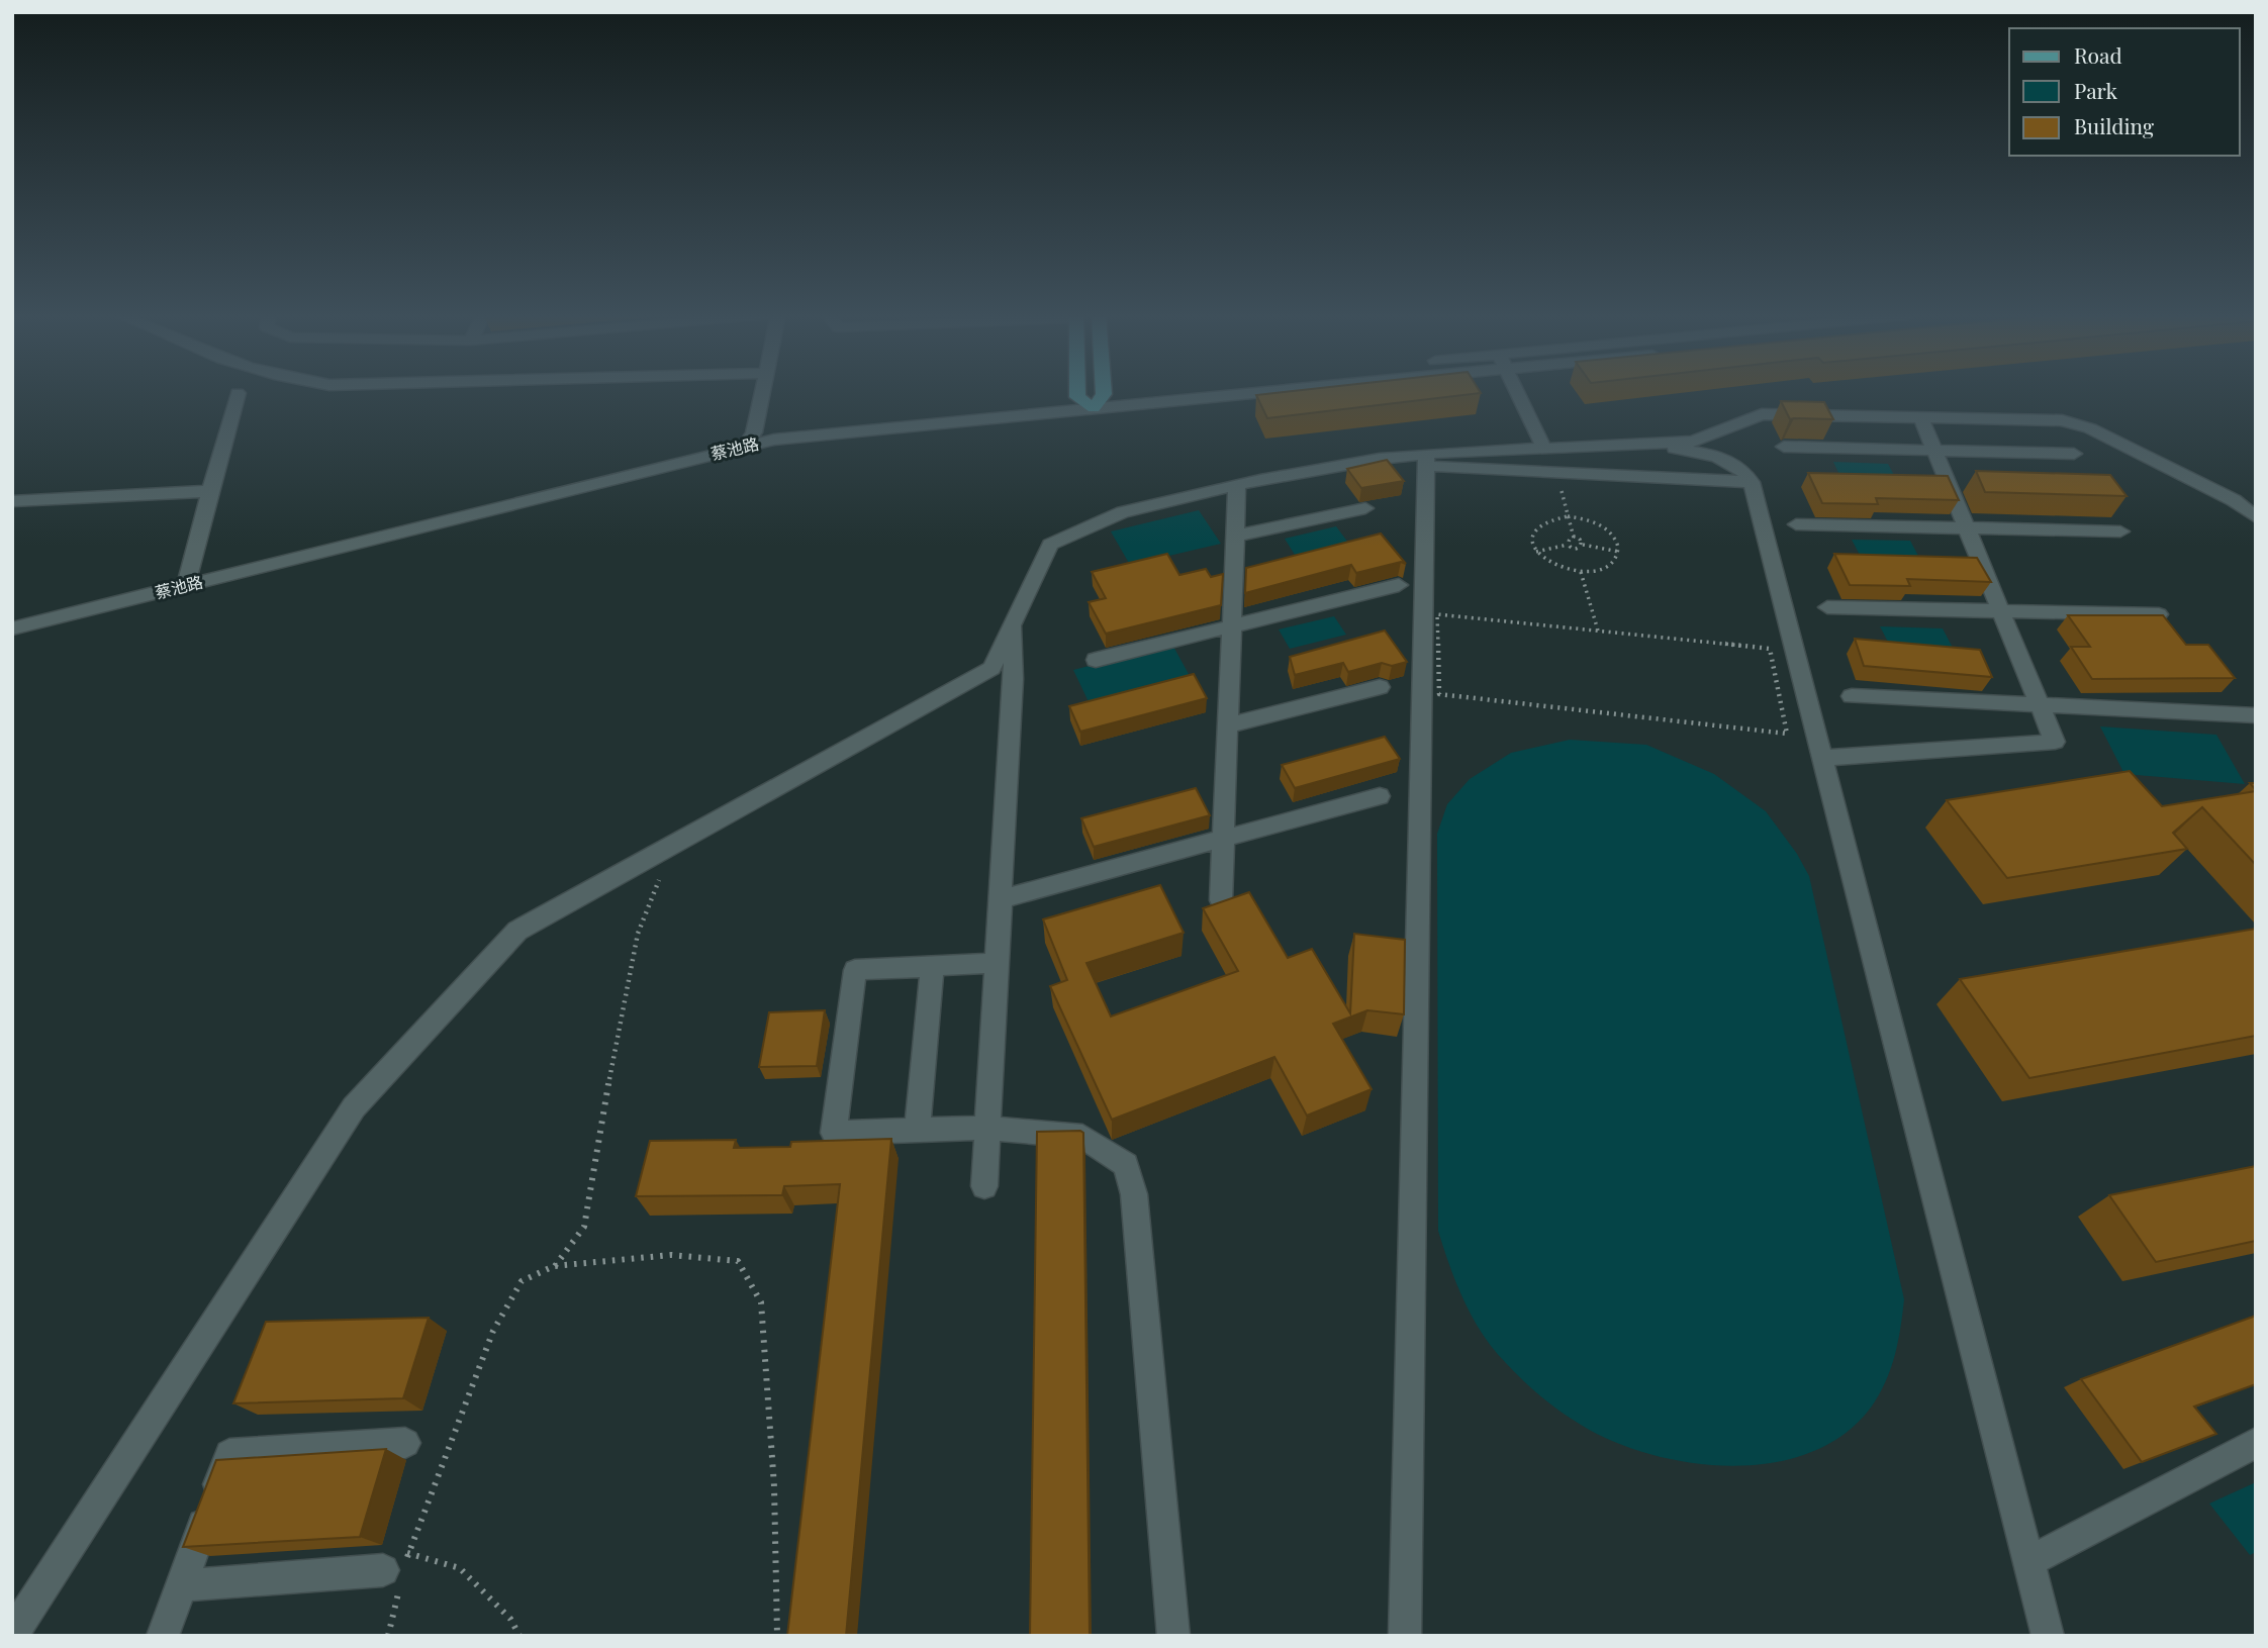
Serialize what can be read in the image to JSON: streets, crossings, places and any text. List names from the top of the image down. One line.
{"streets":{"street":["蔡池路"]},"legend":["Road","Park","Building"]}
